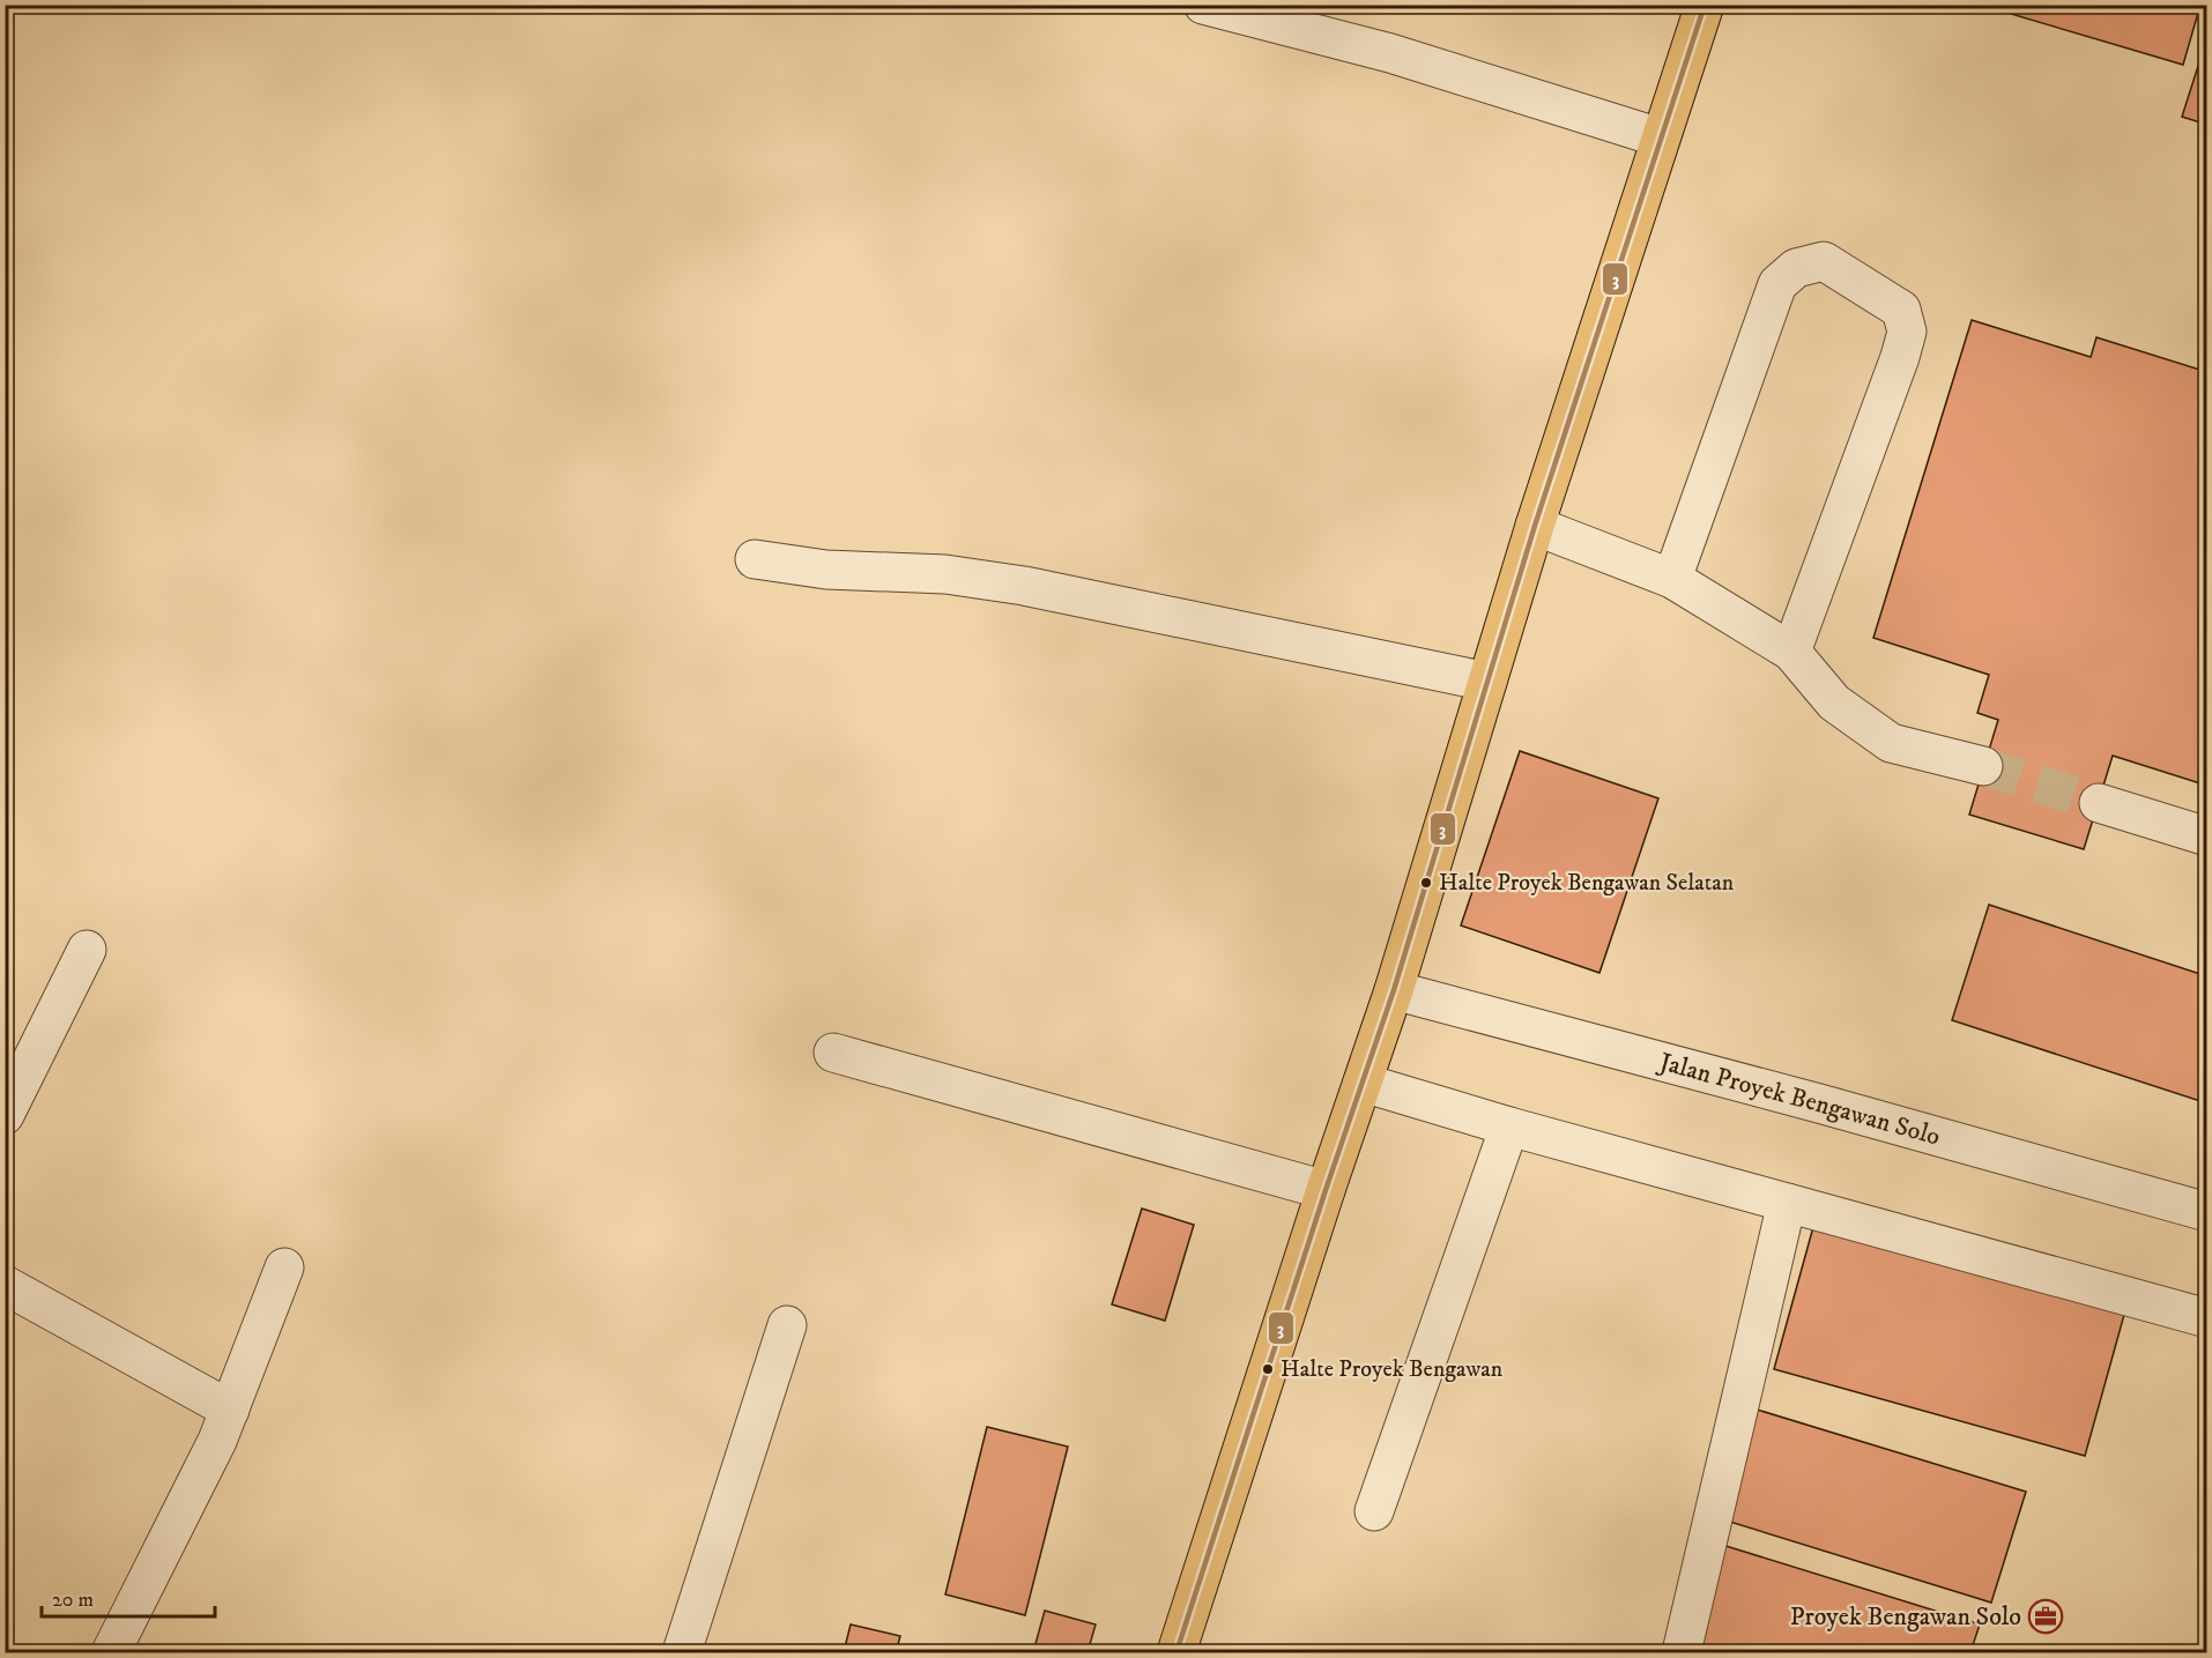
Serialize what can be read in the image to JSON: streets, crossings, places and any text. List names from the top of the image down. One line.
{"streets":{"street":["Jalan Proyek Bengawan Solo"]},"places":{"other":["Halte Proyek Bengawan Selatan","Halte Proyek Bengawan"],"office":["Proyek Bengawan Solo"]},"lines":["transit line 3"],"scale_bar":"20 m"}
